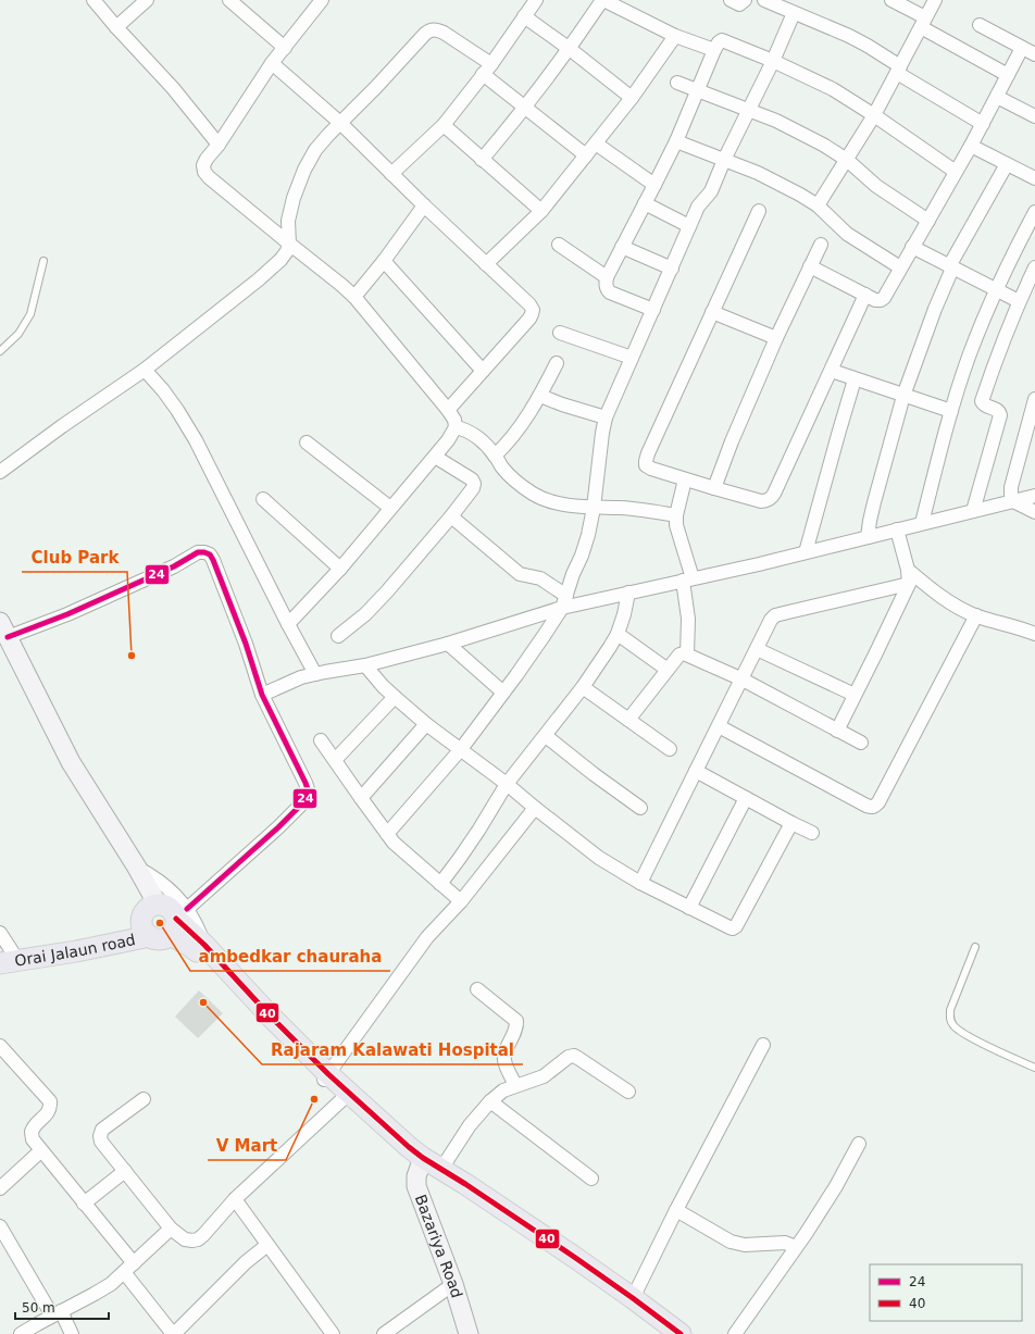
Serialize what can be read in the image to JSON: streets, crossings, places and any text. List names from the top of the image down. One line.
{"streets":{"main road":["Orai Jalaun road"],"street":["Bazariya Road"]},"places":["Club Park","ambedkar chauraha","Rajaram Kalawati Hospital","V Mart"],"lines":["transit line 24","transit line 40"],"legend":["24","40"],"scale_bar":"50 m"}
